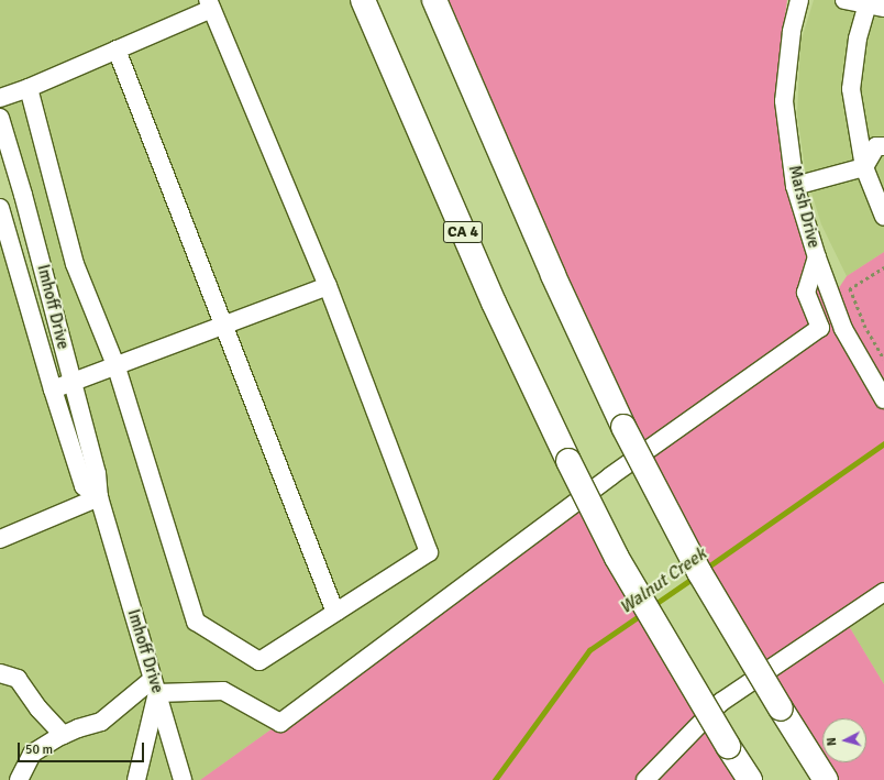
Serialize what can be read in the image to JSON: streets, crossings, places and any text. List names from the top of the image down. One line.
{"streets":{"highway":["CA 4"],"street":["Marsh Drive","Imhoff Drive"]},"water":["Walnut Creek"],"scale_bar":"50 m","north":"left"}
